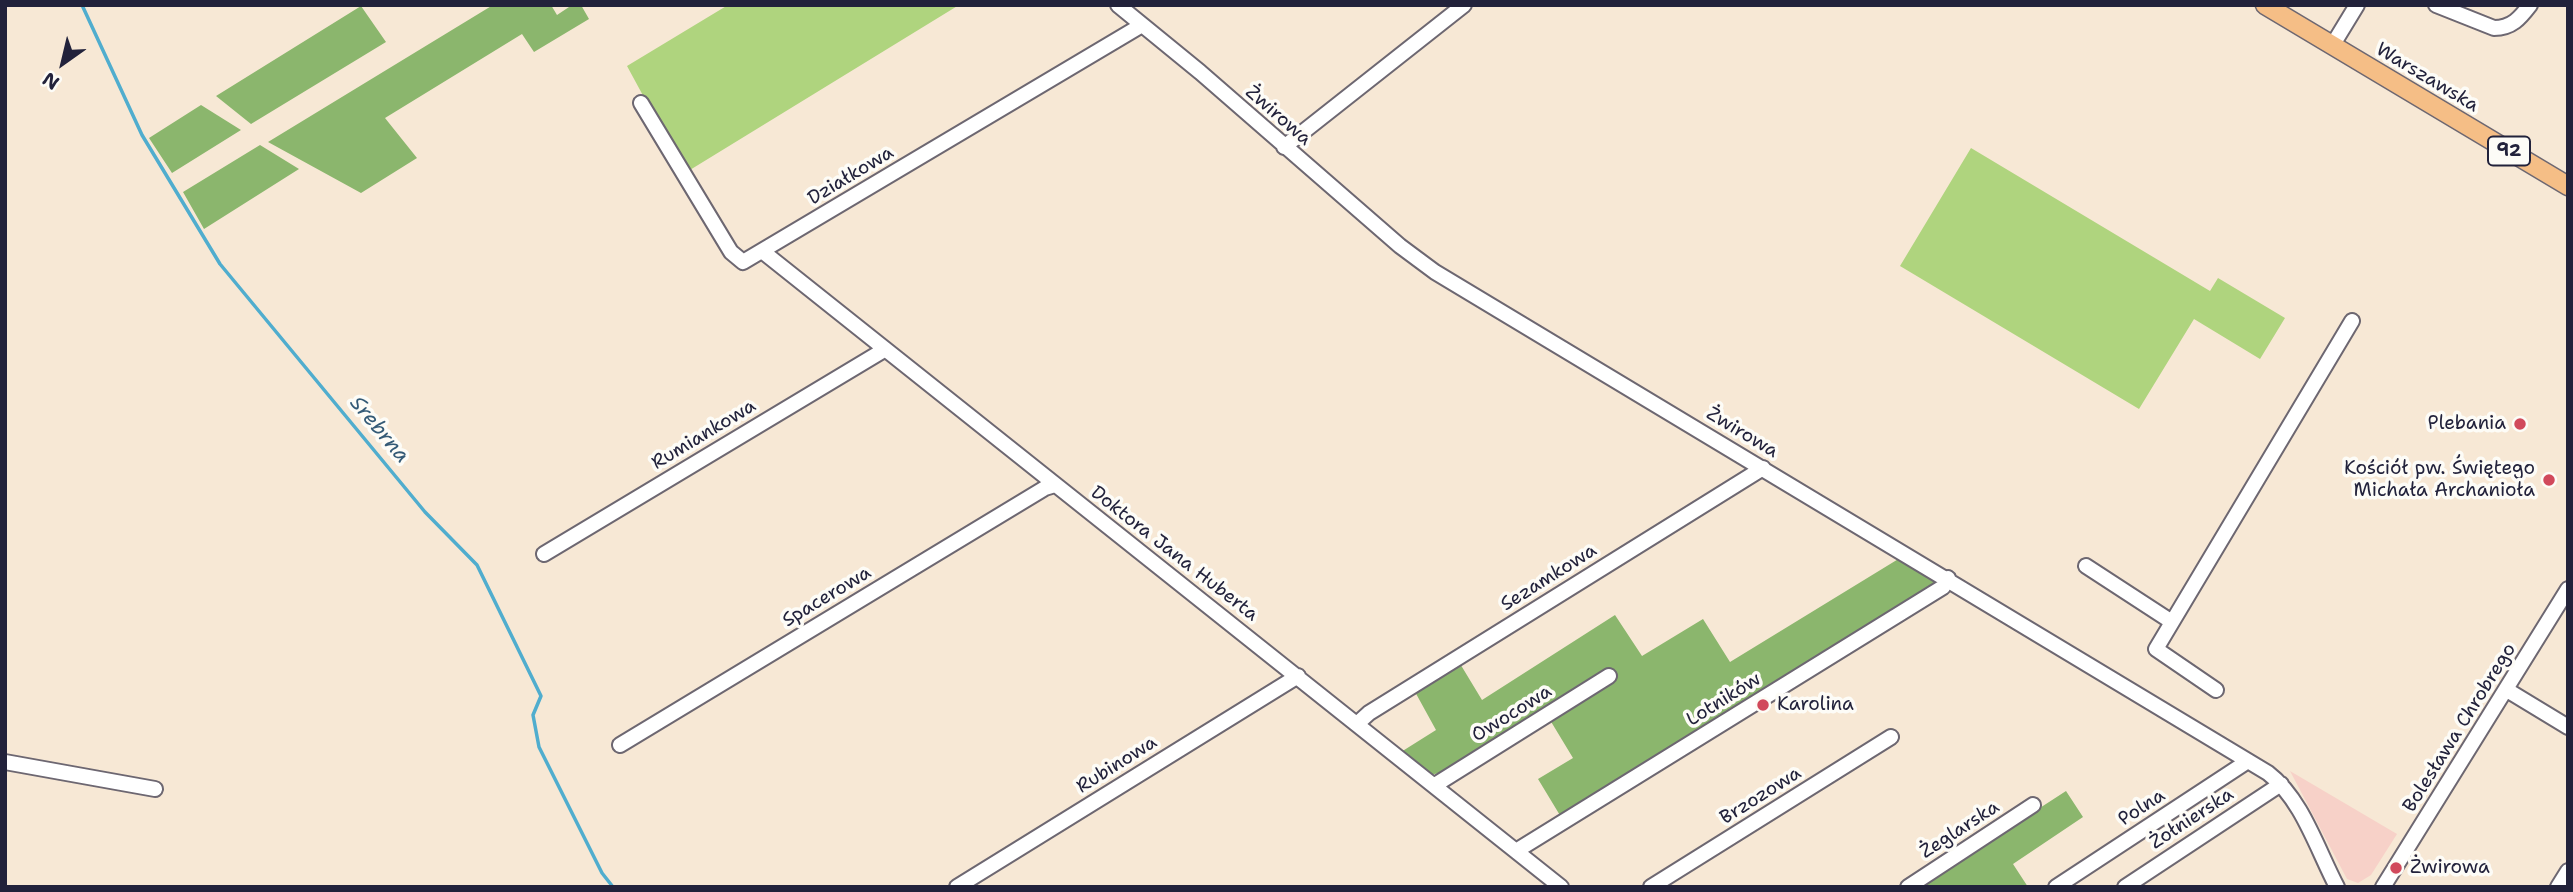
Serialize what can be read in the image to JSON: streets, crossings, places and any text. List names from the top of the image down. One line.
{"streets":{"main road":["Warszawska","92"],"street":["Żwirowa","Działkowa","Rumiankowa","Doktora Jana Huberta","Sezamkowa","Spacerowa","Lotników","Owocowa","Bolesława Chrobrego","Rubinowa","Brzozowa","Polna","Żołnierska","Żeglarska"]},"crossings":[["Żwirowa","Działkowa"],["Żwirowa","Sezamkowa"],["Żwirowa","Lotników"],["Żwirowa","Polna"],["Żwirowa","Żołnierska"],["Działkowa","Doktora Jana Huberta"],["Rumiankowa","Doktora Jana Huberta"],["Doktora Jana Huberta","Sezamkowa"],["Doktora Jana Huberta","Spacerowa"],["Doktora Jana Huberta","Lotników"],["Doktora Jana Huberta","Owocowa"],["Doktora Jana Huberta","Rubinowa"]],"water":["Srebrna"],"places":["Plebania","Kościół pw. Świętego Michała Archanioła","Karolina","Żwirowa"],"north":"bottom left"}
